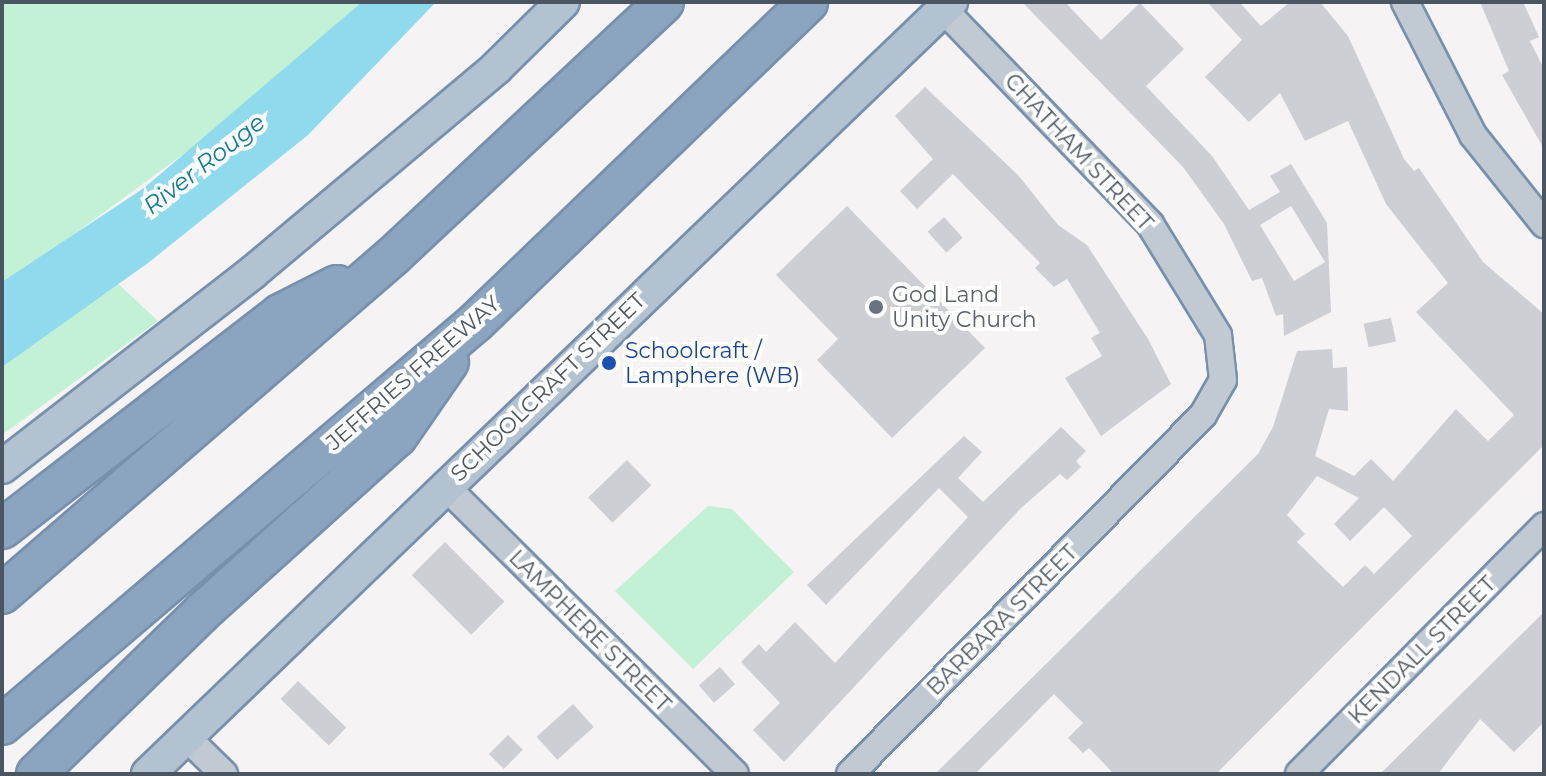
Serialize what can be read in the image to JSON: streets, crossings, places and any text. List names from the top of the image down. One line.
{"streets":{"highway":["JEFFRIES FREEWAY"],"main road":["SCHOOLCRAFT STREET"],"street":["CHATHAM STREET","BARBARA STREET","LAMPHERE STREET","KENDALL STREET"]},"crossings":[["CHATHAM STREET","SCHOOLCRAFT STREET"],["CHATHAM STREET","BARBARA STREET"],["SCHOOLCRAFT STREET","LAMPHERE STREET"]],"water":["River Rouge"],"places":["God Land Unity Church","Schoolcraft / Lamphere (WB)"]}
